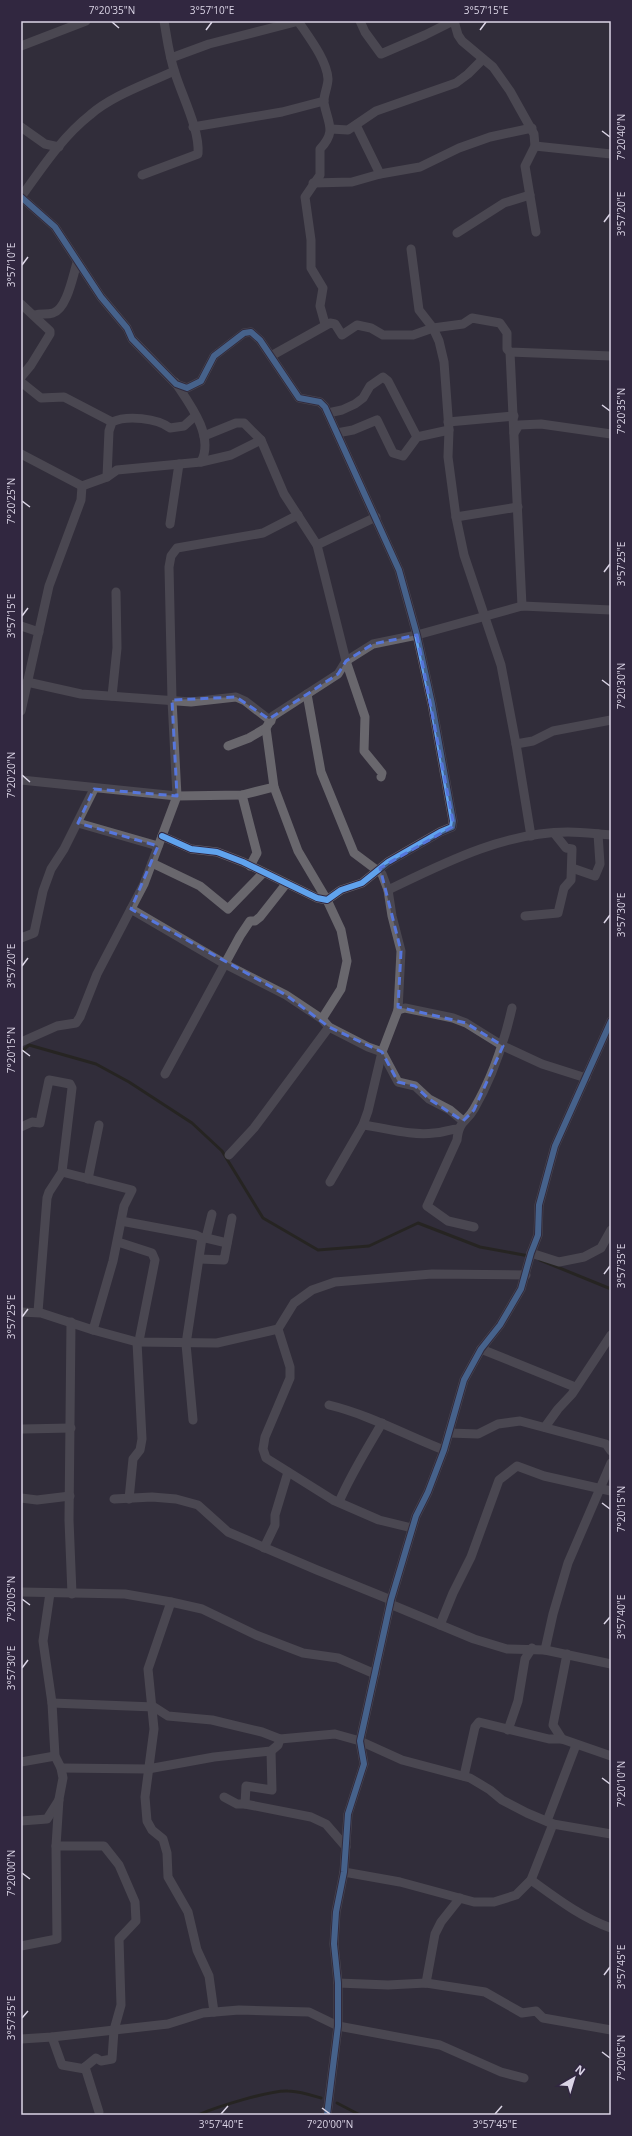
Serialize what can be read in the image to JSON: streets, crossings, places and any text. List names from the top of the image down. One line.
{"north":"top right","coordinates":["7°20'35\"N","3°57'10\"E","3°57'15\"E","7°20'40\"N","3°57'20\"E","7°20'25\"N","3°57'25\"E","7°20'30\"N","7°20'20\"N","3°57'30\"E","7°20'15\"N","3°57'35\"E","7°20'05\"N","3°57'40\"E","7°20'10\"N","7°20'00\"N","3°57'45\"E"]}
